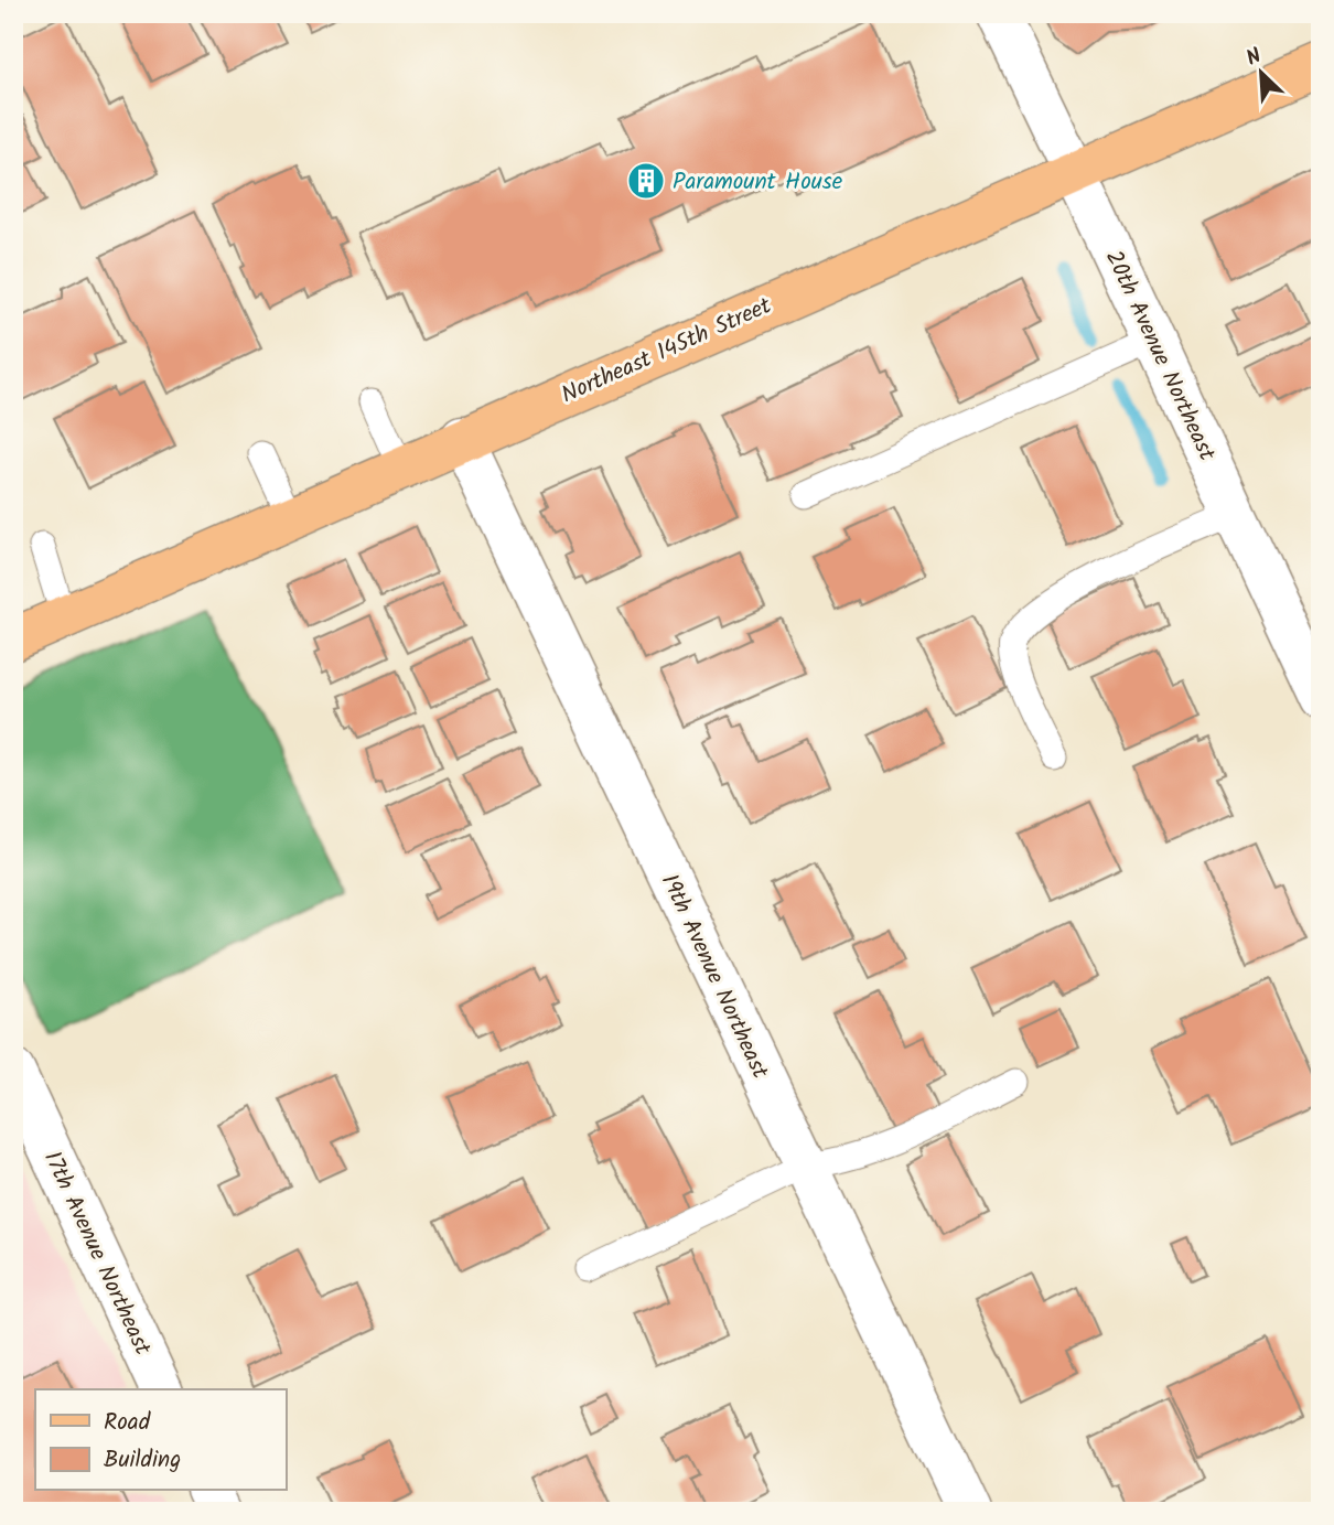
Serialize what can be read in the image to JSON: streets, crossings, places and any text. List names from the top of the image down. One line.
{"streets":{"main road":["Northeast 145th Street"],"street":["20th Avenue Northeast","19th Avenue Northeast","17th Avenue Northeast"]},"crossings":[["Northeast 145th Street","20th Avenue Northeast"],["Northeast 145th Street","19th Avenue Northeast"]],"places":{"building":["Paramount House"]},"legend":["Road","Building"],"north":"top left"}
